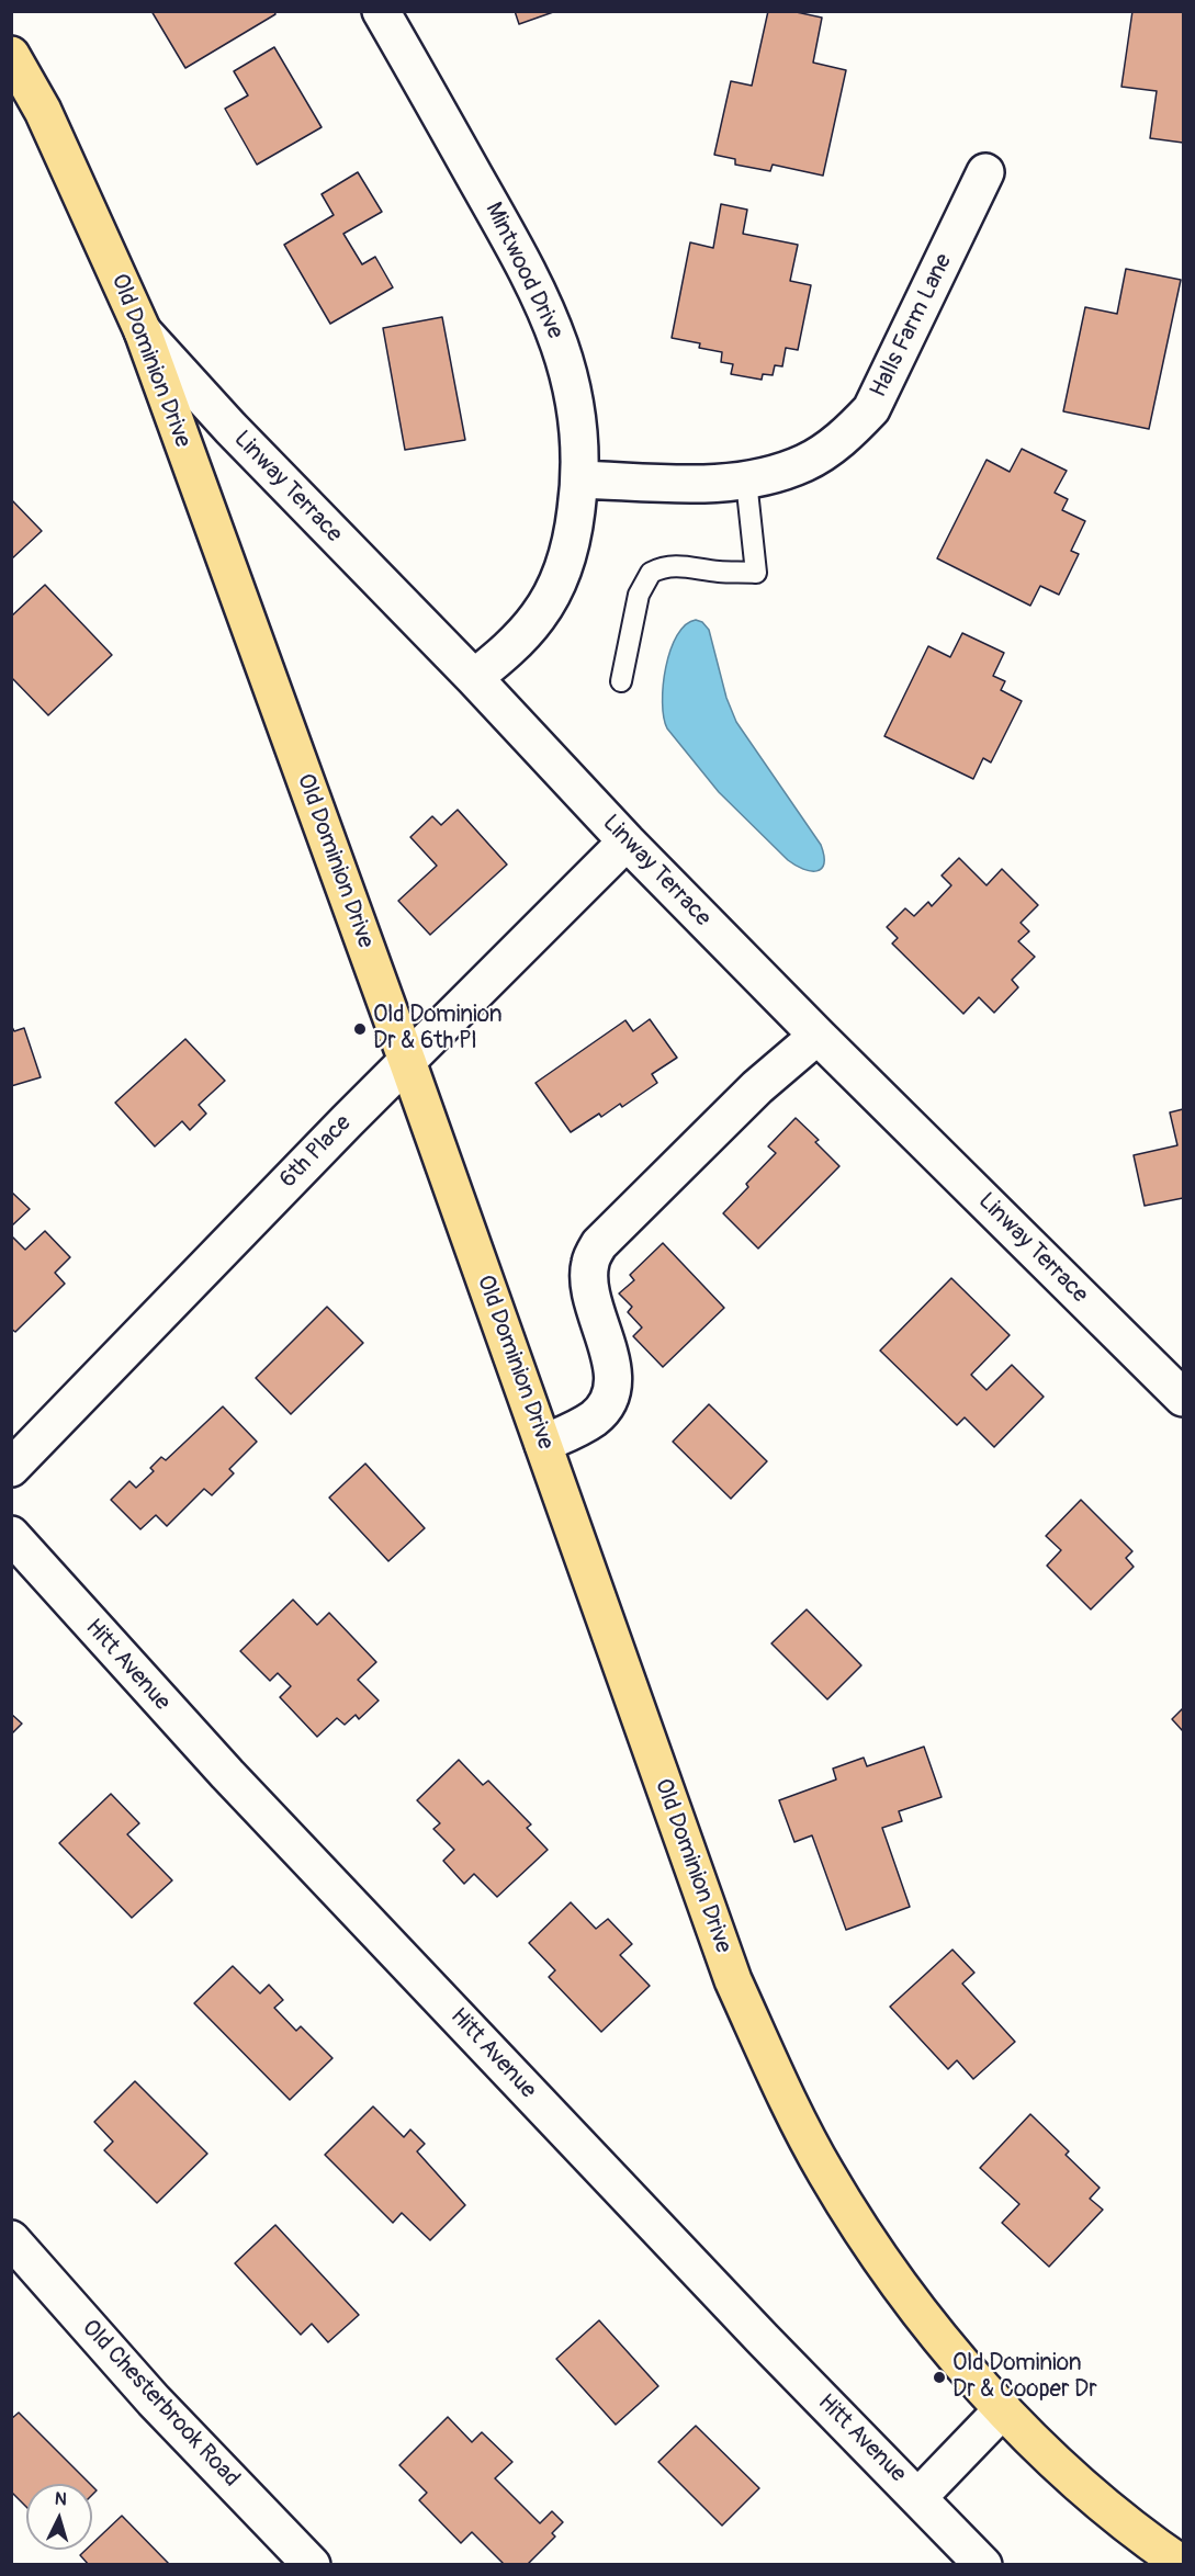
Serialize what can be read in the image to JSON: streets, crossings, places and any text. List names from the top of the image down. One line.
{"streets":{"main road":["Old Dominion Drive"],"street":["Mintwood Drive","Halls Farm Lane","Linway Terrace","6th Place","Hitt Avenue","Old Chesterbrook Road"]},"crossings":[["Mintwood Drive","Halls Farm Lane"],["Mintwood Drive","Linway Terrace"],["Old Dominion Drive","Linway Terrace"],["Old Dominion Drive","6th Place"],["Linway Terrace","6th Place"]],"places":["Old Dominion Dr & 6th Pl","Old Dominion Dr & Cooper Dr"],"north":"top"}
